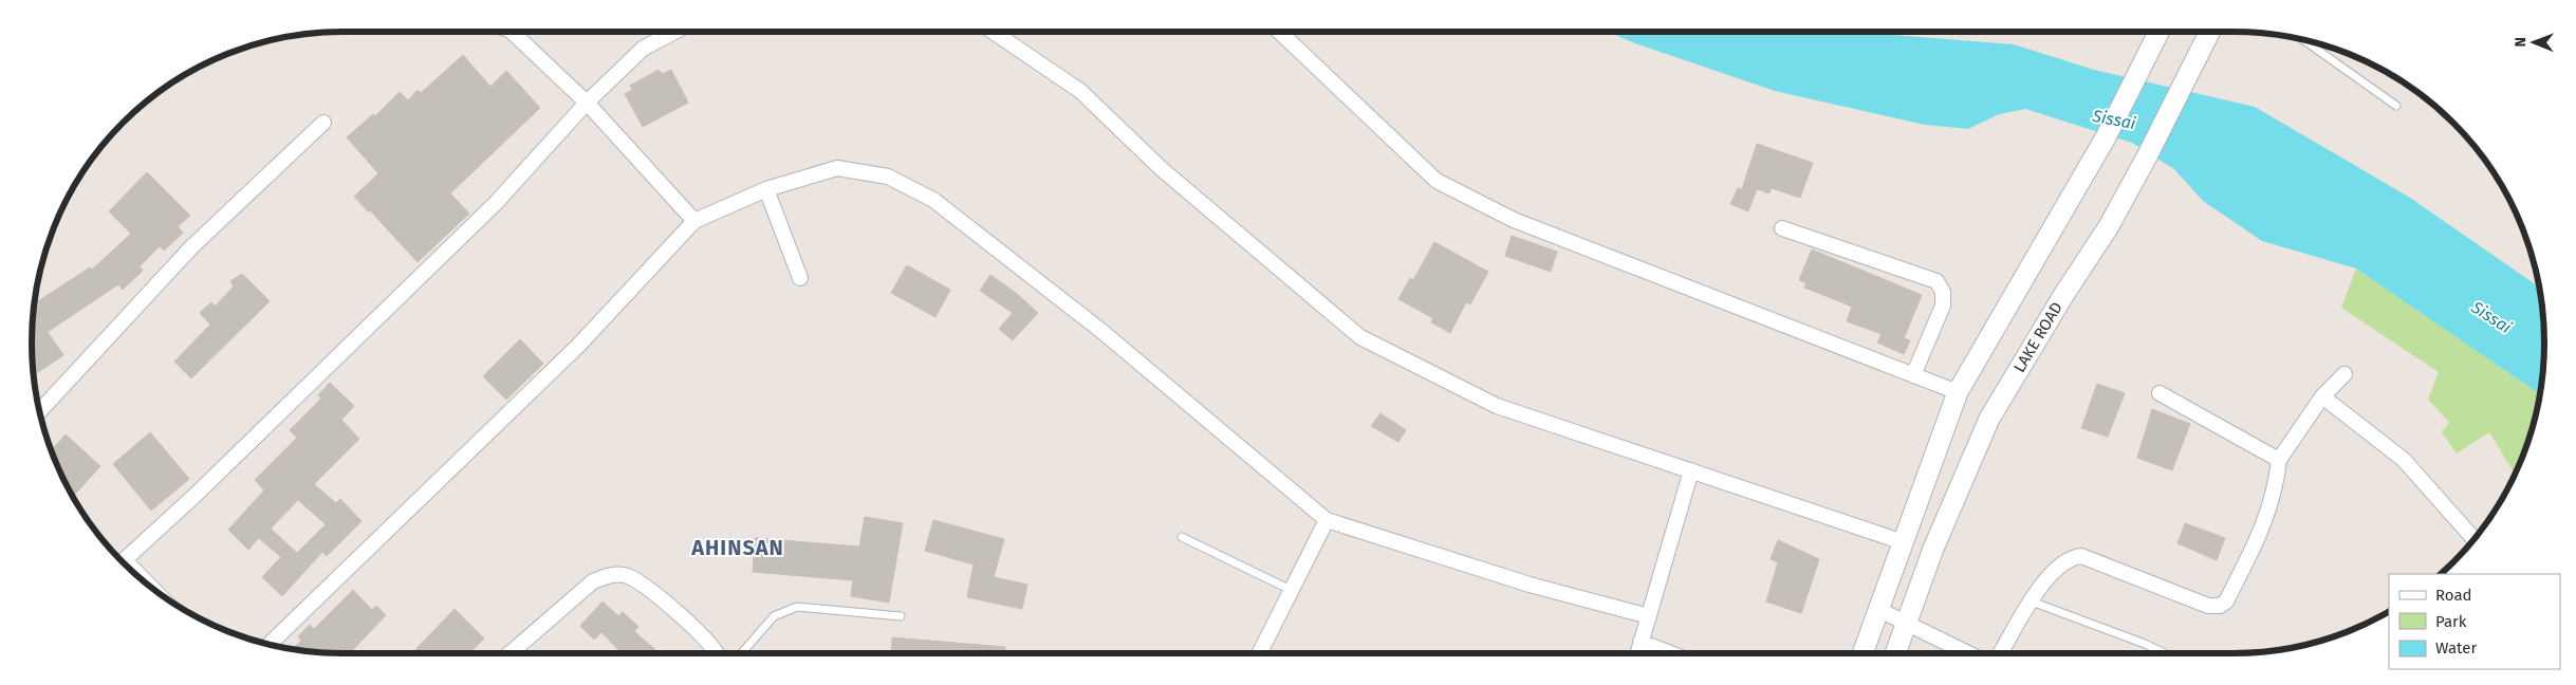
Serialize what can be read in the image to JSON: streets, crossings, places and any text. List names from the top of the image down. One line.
{"streets":{"main road":["LAKE ROAD"]},"districts":["AHINSAN"],"water":["Sissai"],"legend":["Road","Park","Water"],"north":"left"}
